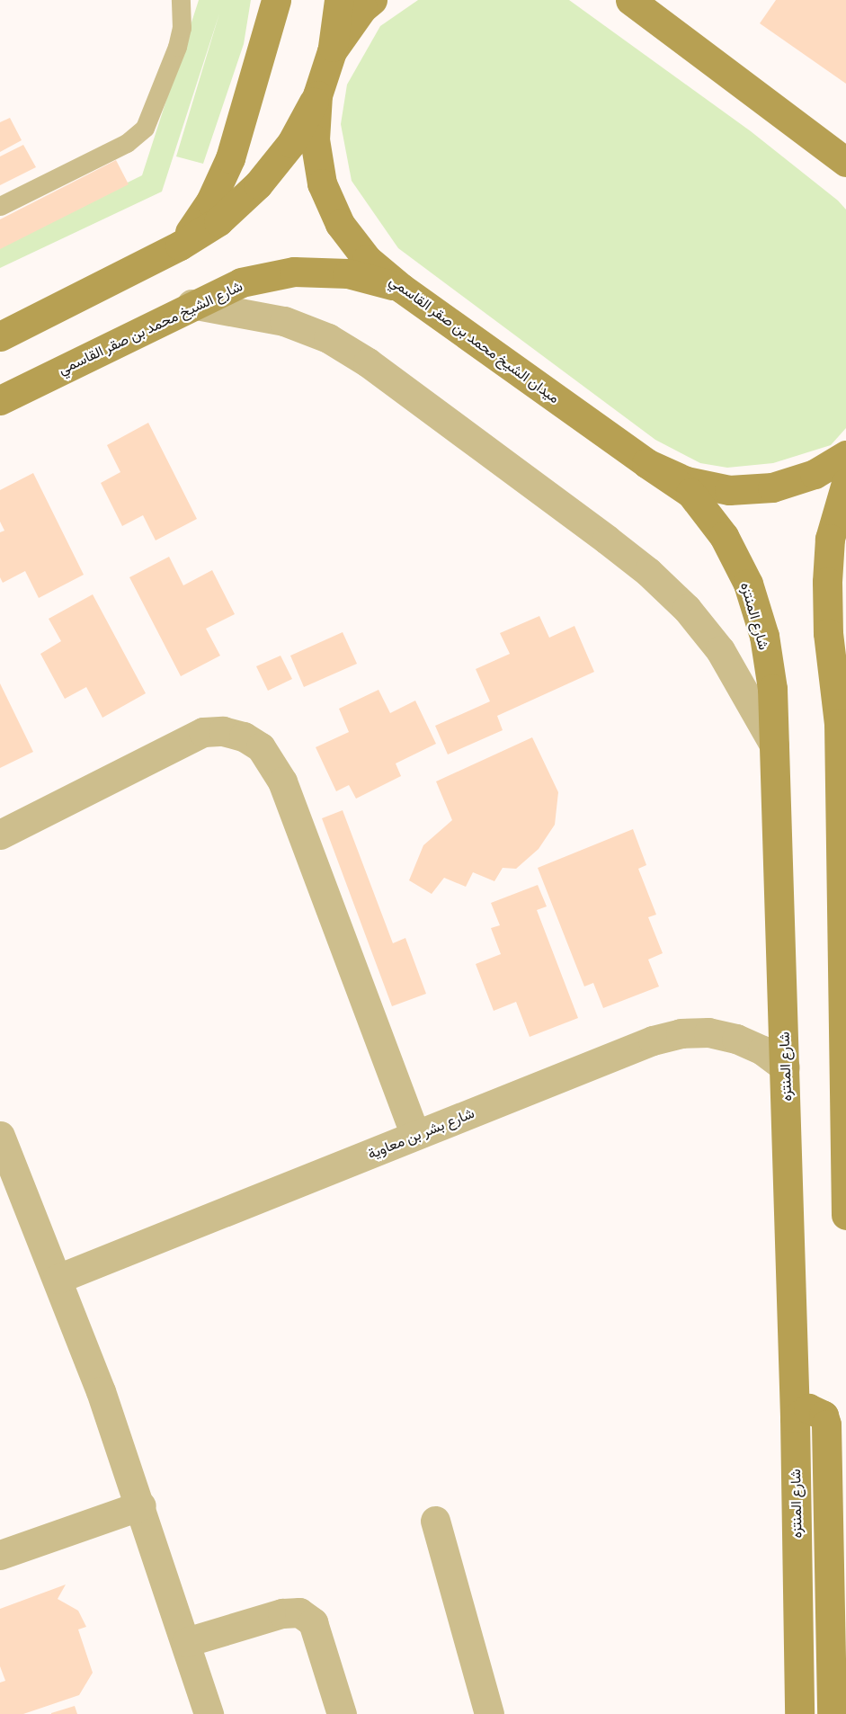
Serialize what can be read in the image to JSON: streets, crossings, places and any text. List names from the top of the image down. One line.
{"streets":{"main road":["شارع الشيخ محمد بن صقر القاسمي","ميدان الشيخ محمد بن صقر القاسمي","شارع المنتزه"],"street":["شارع بشر بن معاوية"]},"crossings":[["شارع الشيخ محمد بن صقر القاسمي","ميدان الشيخ محمد بن صقر القاسمي"],["ميدان الشيخ محمد بن صقر القاسمي","شارع المنتزه"],["شارع المنتزه","شارع بشر بن معاوية"]]}
